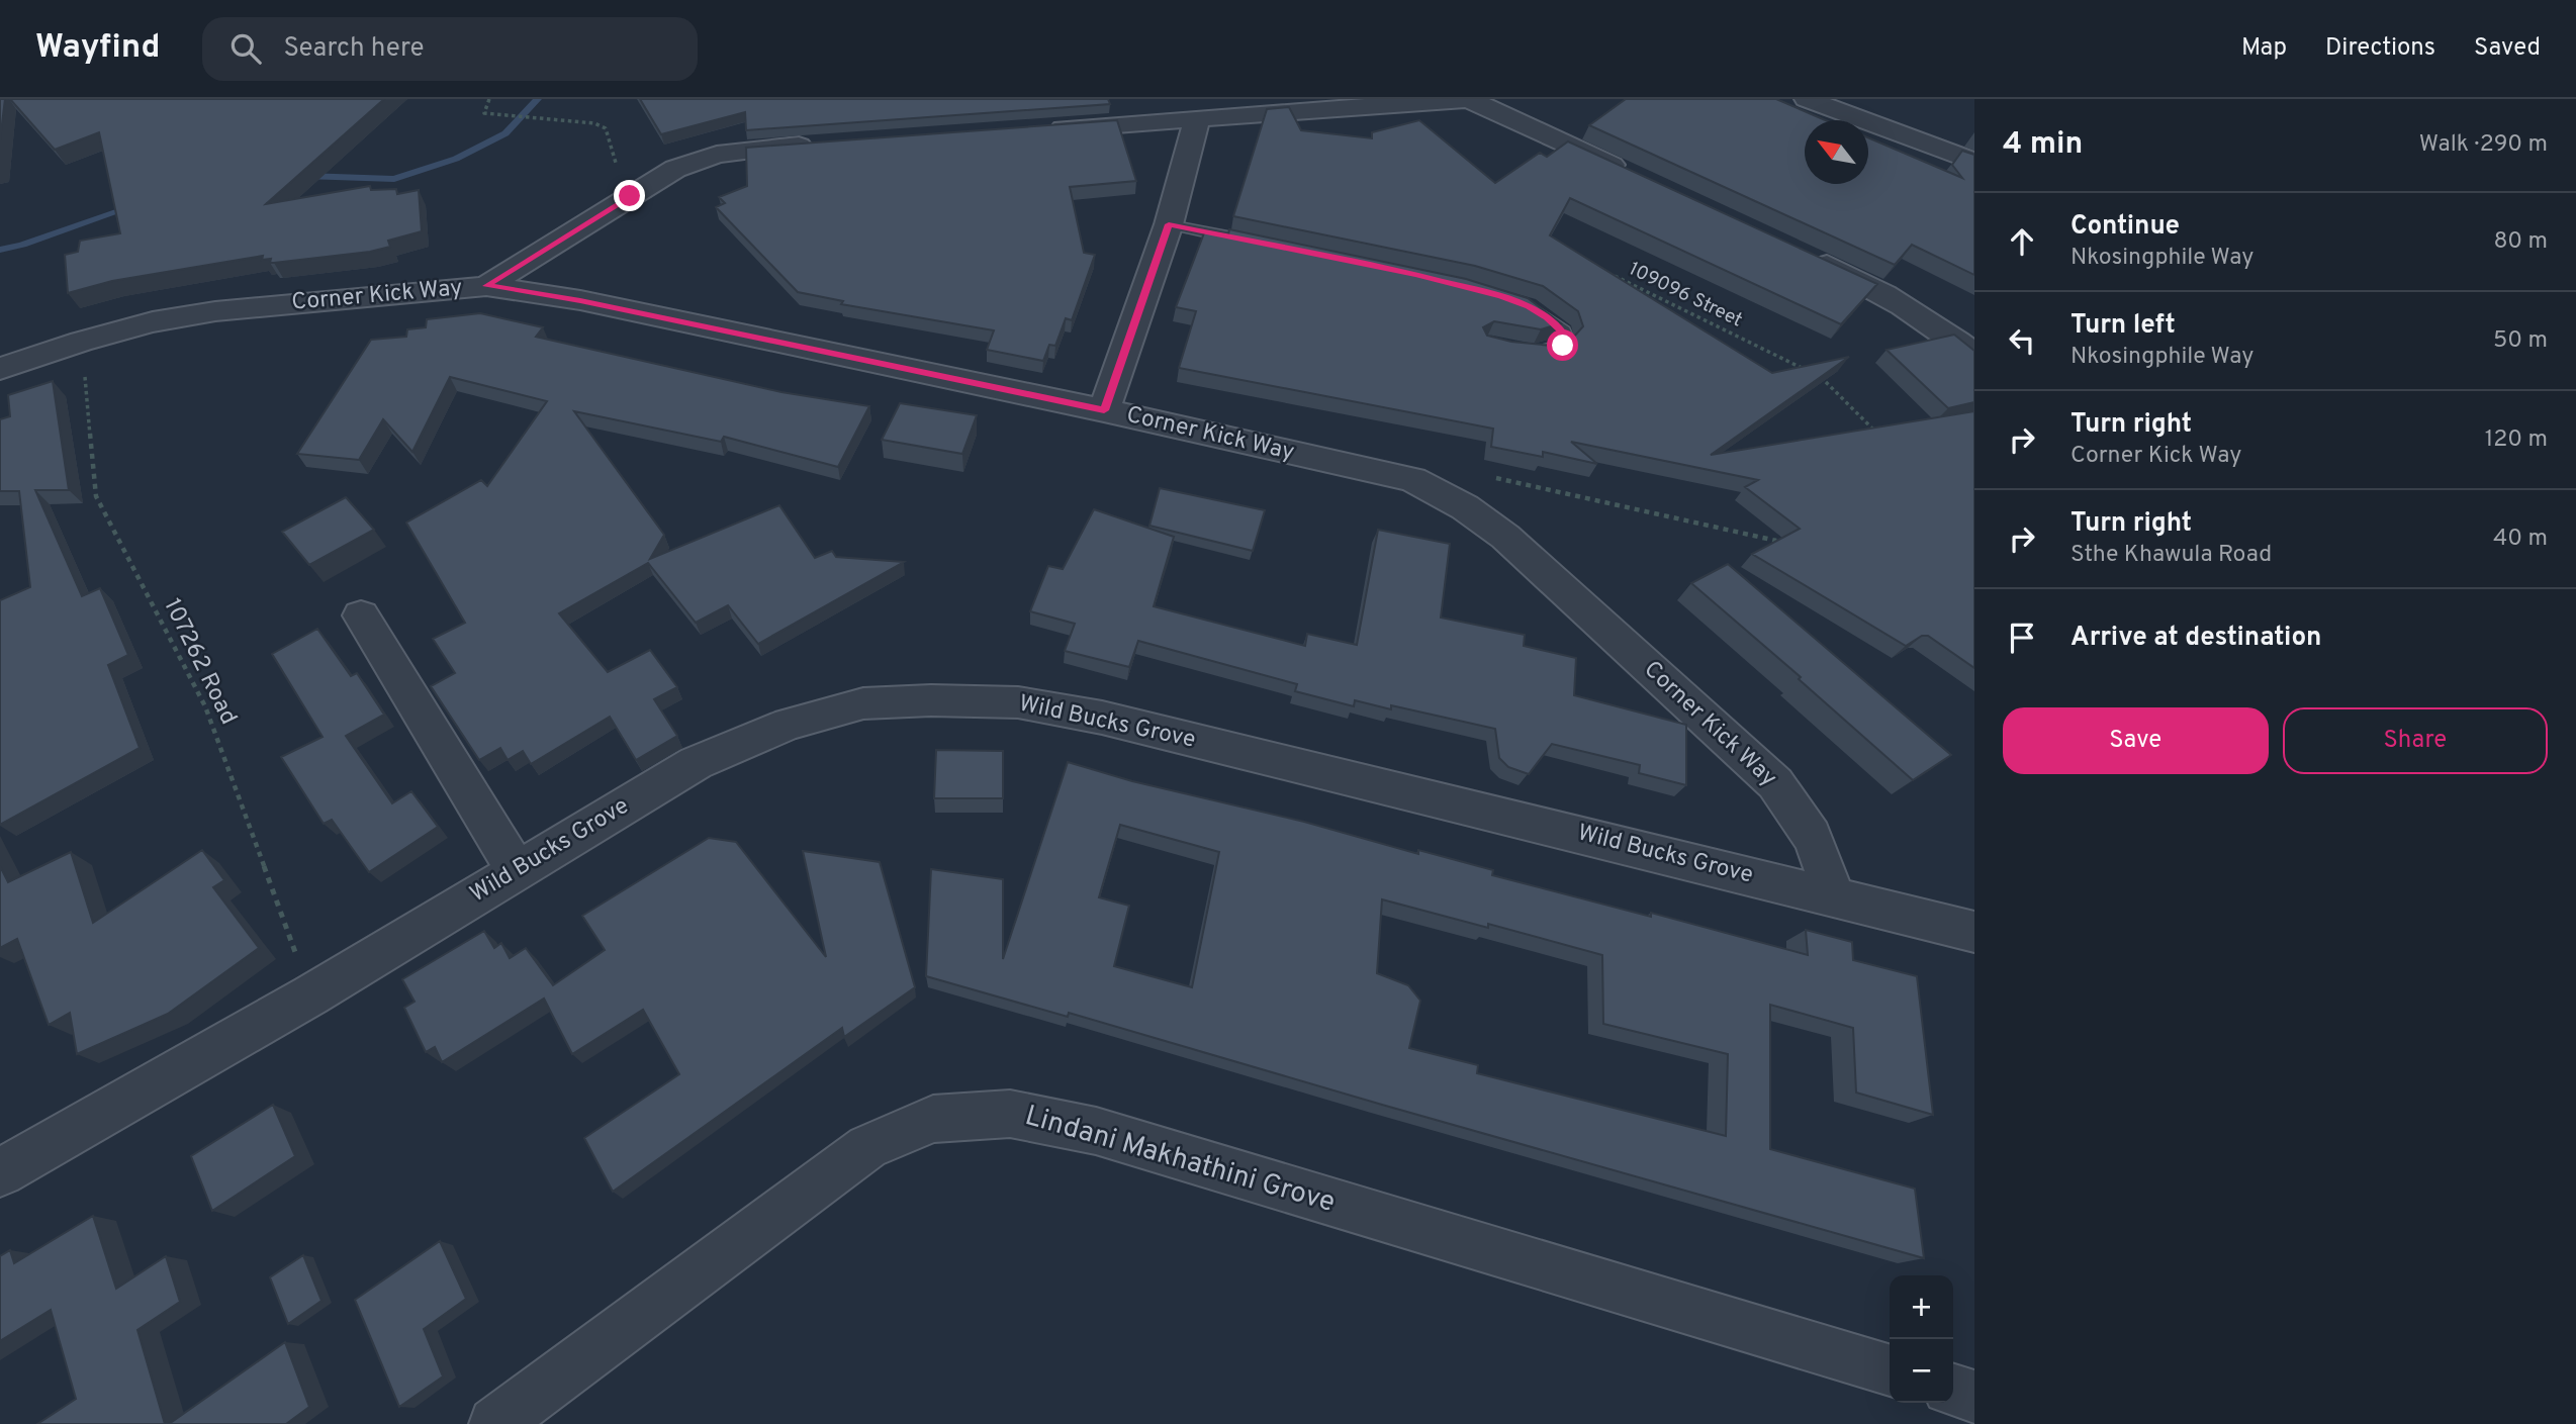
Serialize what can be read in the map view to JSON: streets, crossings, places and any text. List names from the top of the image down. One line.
{"streets":{"street":["Corner Kick Way","Wild Bucks Grove","Lindani Makhathini Grove"],"path":["109096 Street","107262 Road"]},"crossings":[["Corner Kick Way","107262 Road"],["Corner Kick Way","Wild Bucks Grove"],["107262 Road","Wild Bucks Grove"]],"north":"top left","page":{"header":"Wayfind","search":"Search here","nav":["Map","Directions","Saved"],"heading":["4 min","Walk · 290 m"],"list":[["Continue","Nkosingphile Way","80 m"],["Turn left","Nkosingphile Way","50 m"],["Turn right","Corner Kick Way","120 m"],["Turn right","Sthe Khawula Road","40 m"],"Arrive at destination"],"buttons":["Save","Share"],"map_buttons":["+","−"]}}
